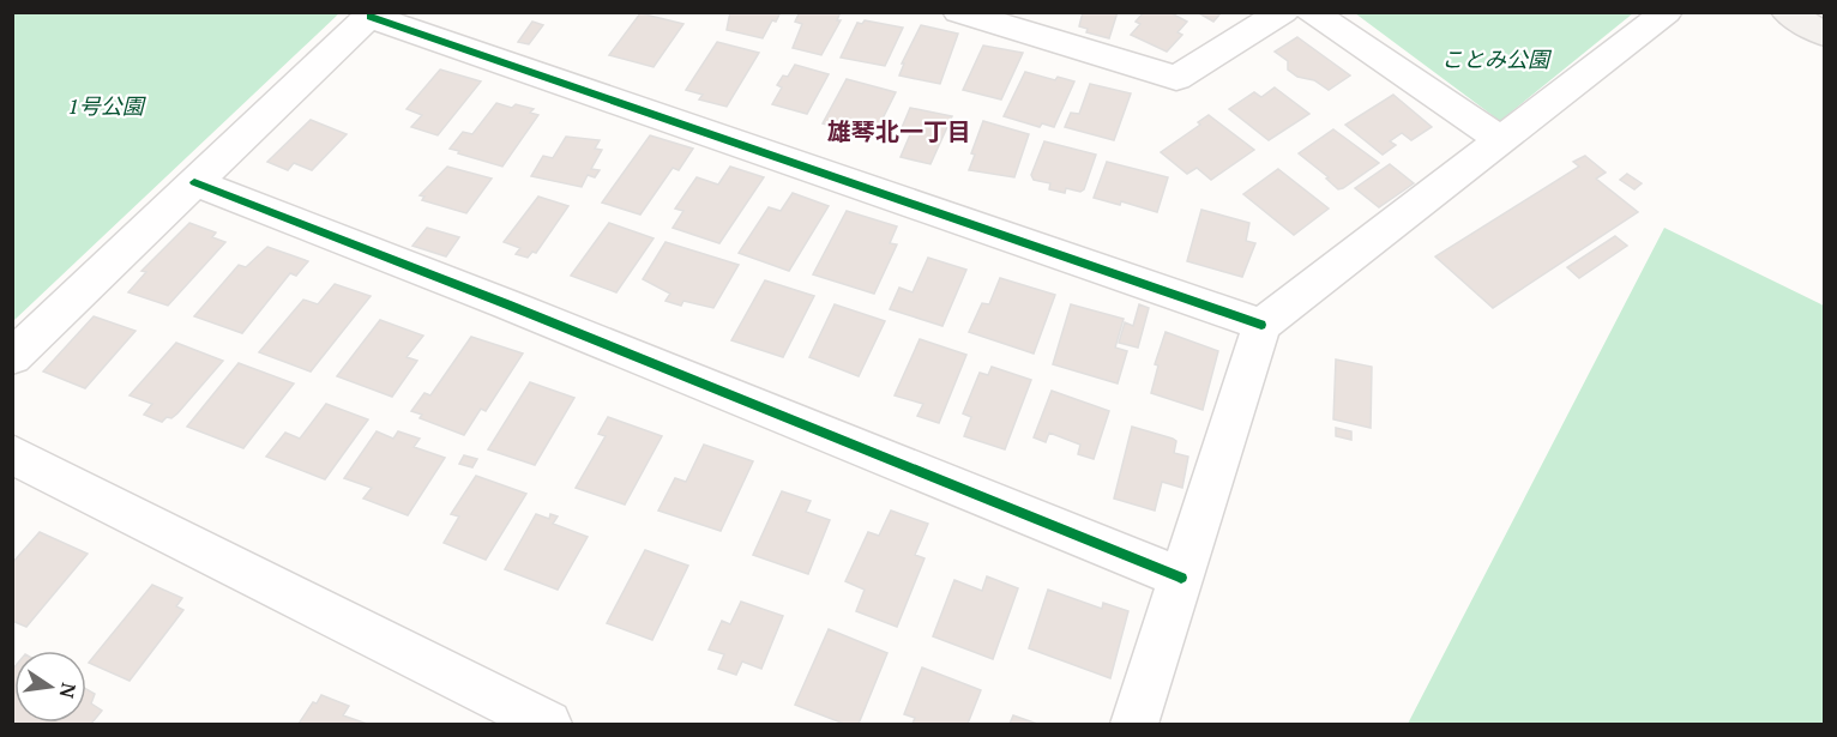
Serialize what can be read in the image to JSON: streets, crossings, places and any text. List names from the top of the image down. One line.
{"districts":["雄琴北一丁目"],"parks":["ことみ公園","1号公園"],"north":"right"}
